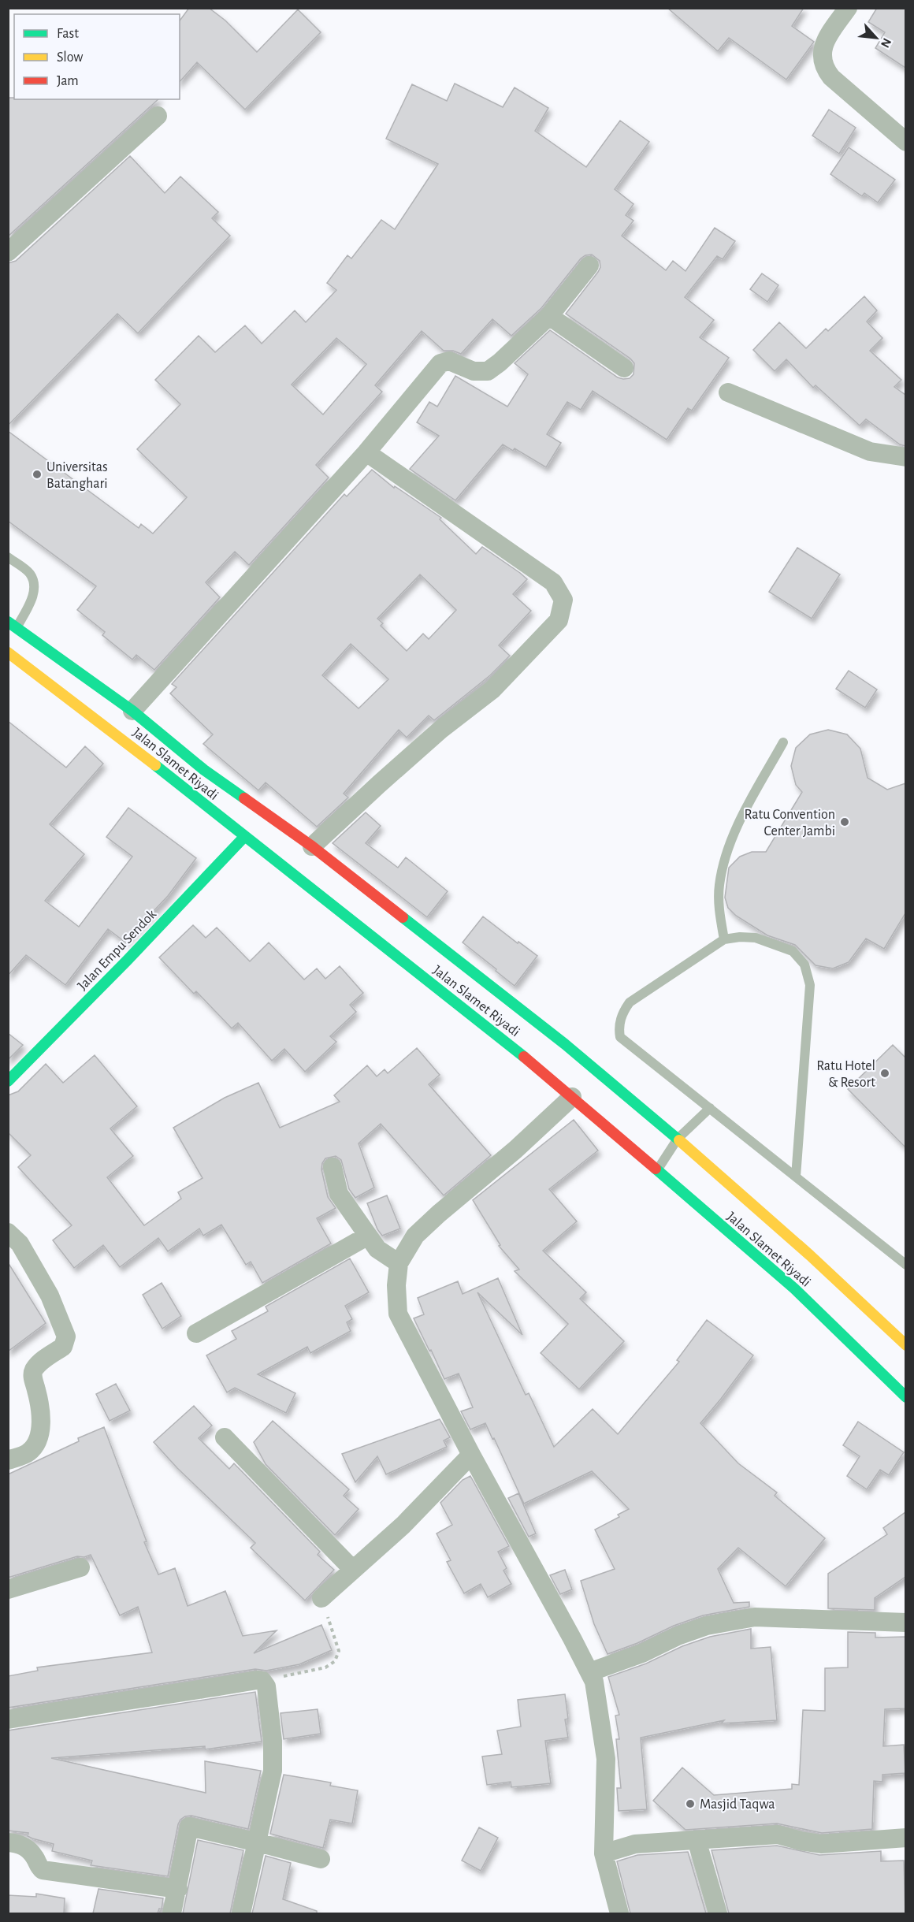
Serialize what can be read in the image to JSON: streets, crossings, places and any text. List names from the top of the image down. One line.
{"streets":{"main road":["Jalan Slamet Riyadi","Jalan Empu Sendok"]},"crossings":[["Jalan Slamet Riyadi","Jalan Empu Sendok"]],"places":["Universitas Batanghari","Ratu Convention Center Jambi","Ratu Hotel & Resort","Masjid Taqwa"],"legend":["Fast","Slow","Jam"],"north":"bottom right"}
